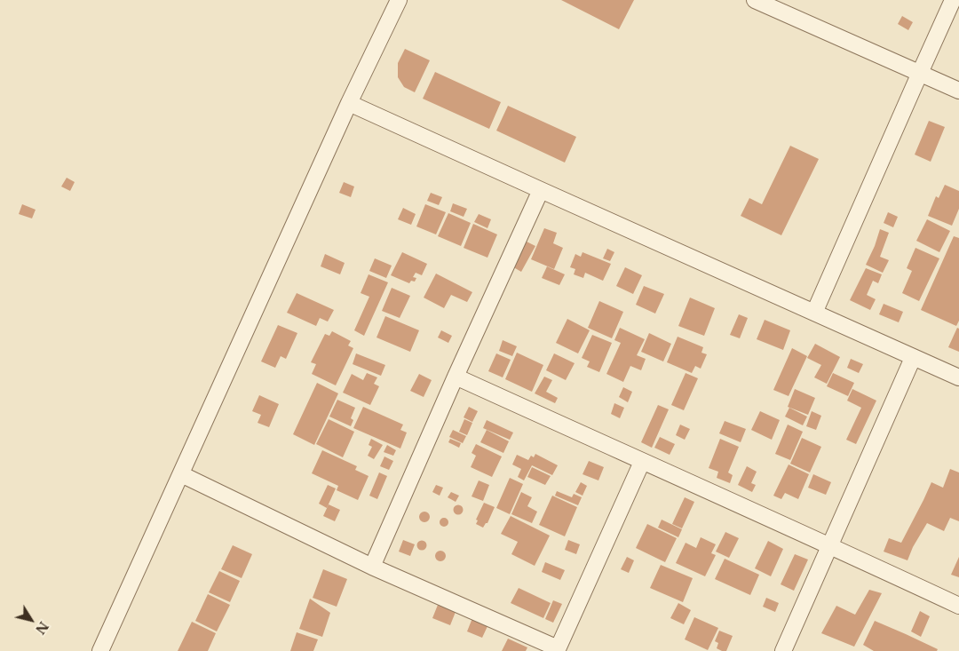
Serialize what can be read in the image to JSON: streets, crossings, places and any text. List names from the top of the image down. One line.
{"north":"bottom right"}
